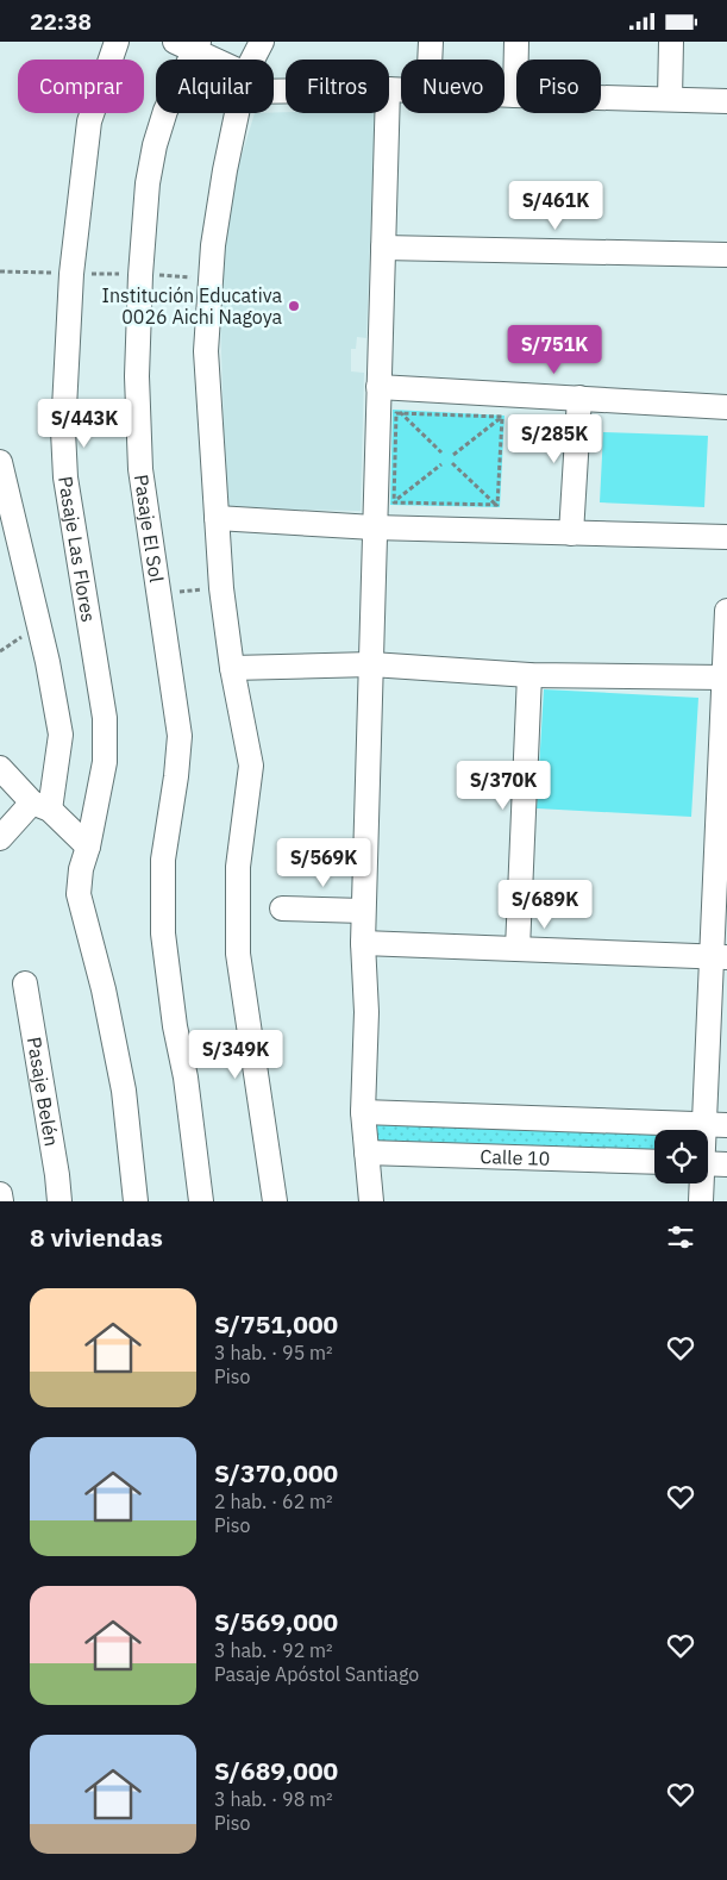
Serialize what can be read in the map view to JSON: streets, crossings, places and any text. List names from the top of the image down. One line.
{"streets":{"street":["Pasaje El Sol","Pasaje Las Flores","Pasaje Belén","Calle 10"]},"places":["Institución Educativa 0026 Aichi Nagoya"],"page":{"status":"22:38","chip":["Comprar","Alquilar","Filtros","Nuevo","Piso"],"price":["S/461K","S/751K","S/443K","S/285K","S/370K","S/569K","S/689K","S/349K"],"heading":"8 viviendas","list":[{"name":"S/751,000","note":"3 hab. · 95 m² · Piso"},{"name":"S/370,000","note":"2 hab. · 62 m² · Piso"},{"name":"S/569,000","note":"3 hab. · 92 m² · Pasaje Apóstol Santiago"},{"name":"S/689,000","note":"3 hab. · 98 m² · Piso"}]}}
